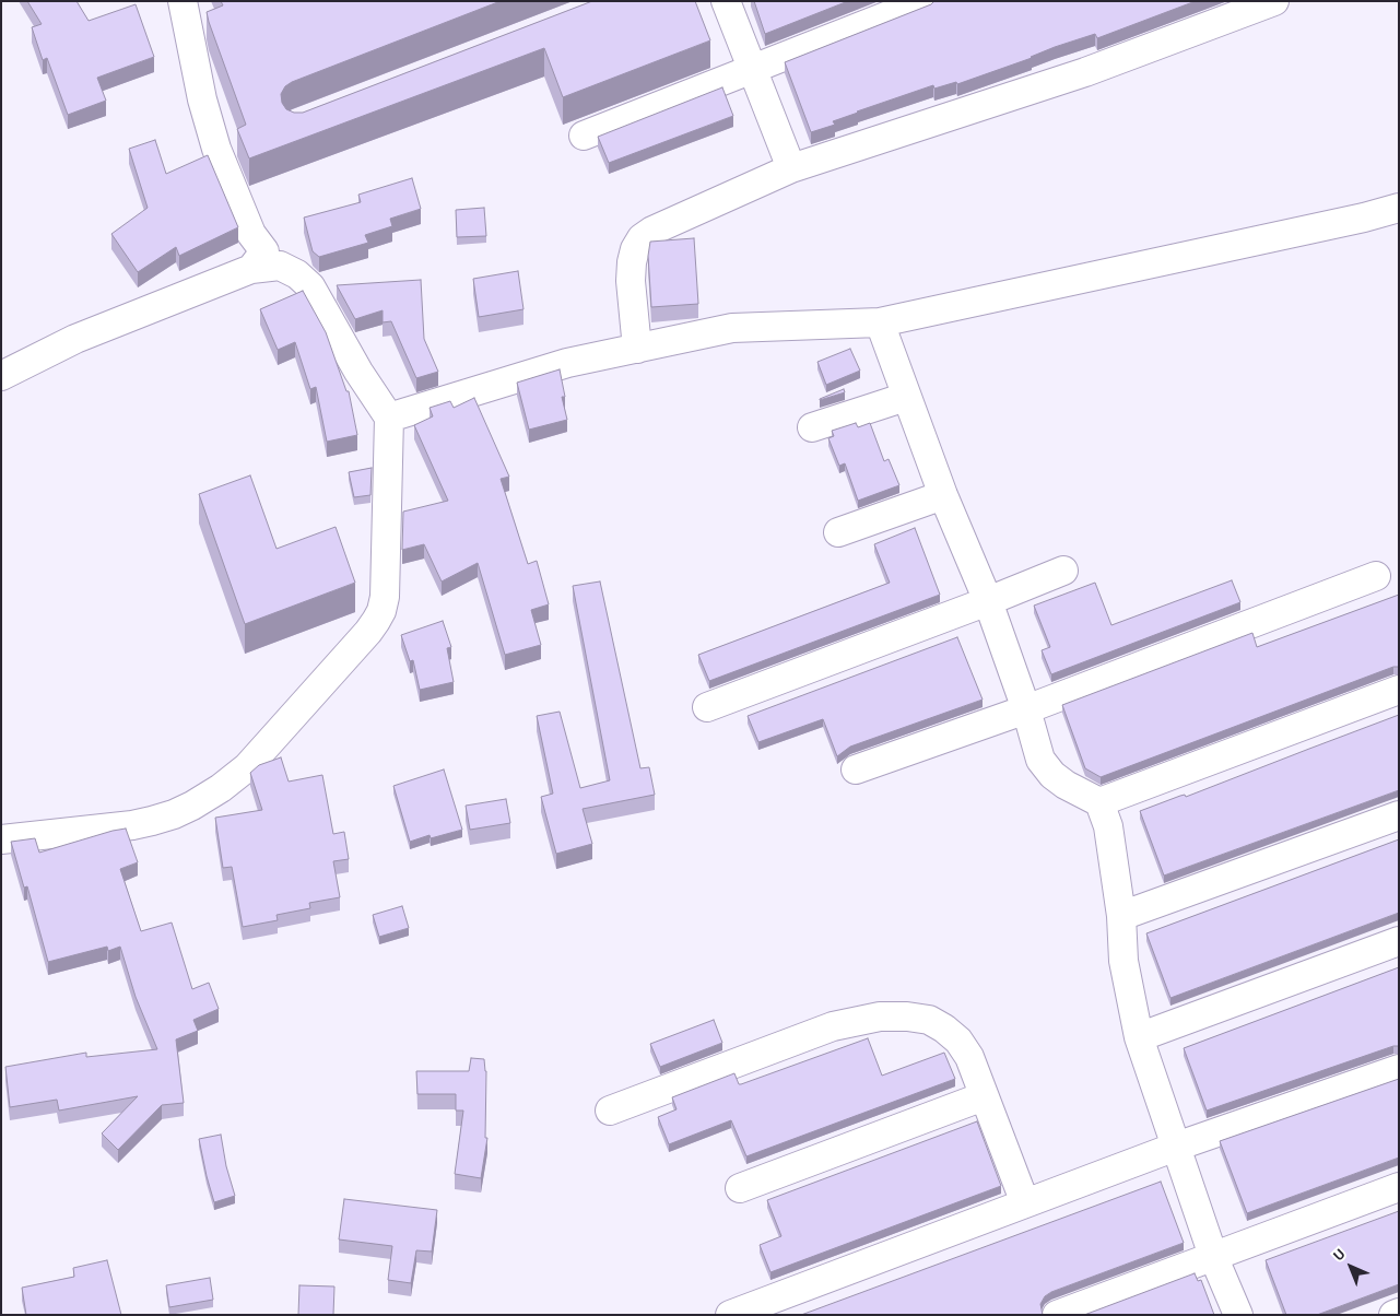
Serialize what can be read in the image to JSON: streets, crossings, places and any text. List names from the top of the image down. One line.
{"north":"top left"}
